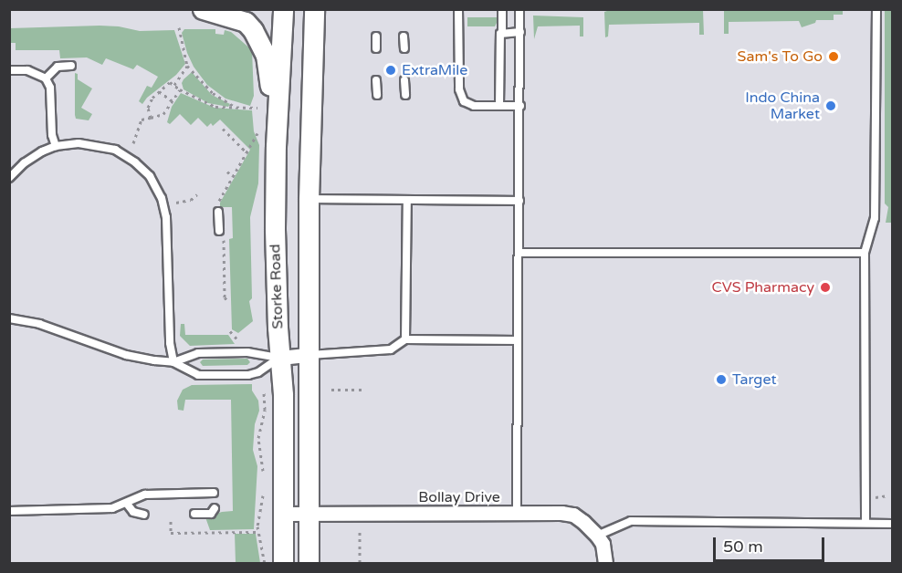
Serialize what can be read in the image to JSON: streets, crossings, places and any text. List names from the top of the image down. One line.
{"streets":{"main road":["Storke Road"],"street":["Bollay Drive"]},"crossings":[["Storke Road","Bollay Drive"]],"places":["Sam's To Go","ExtraMile","Indo China Market","CVS Pharmacy","Target"],"scale_bar":"50 m"}
